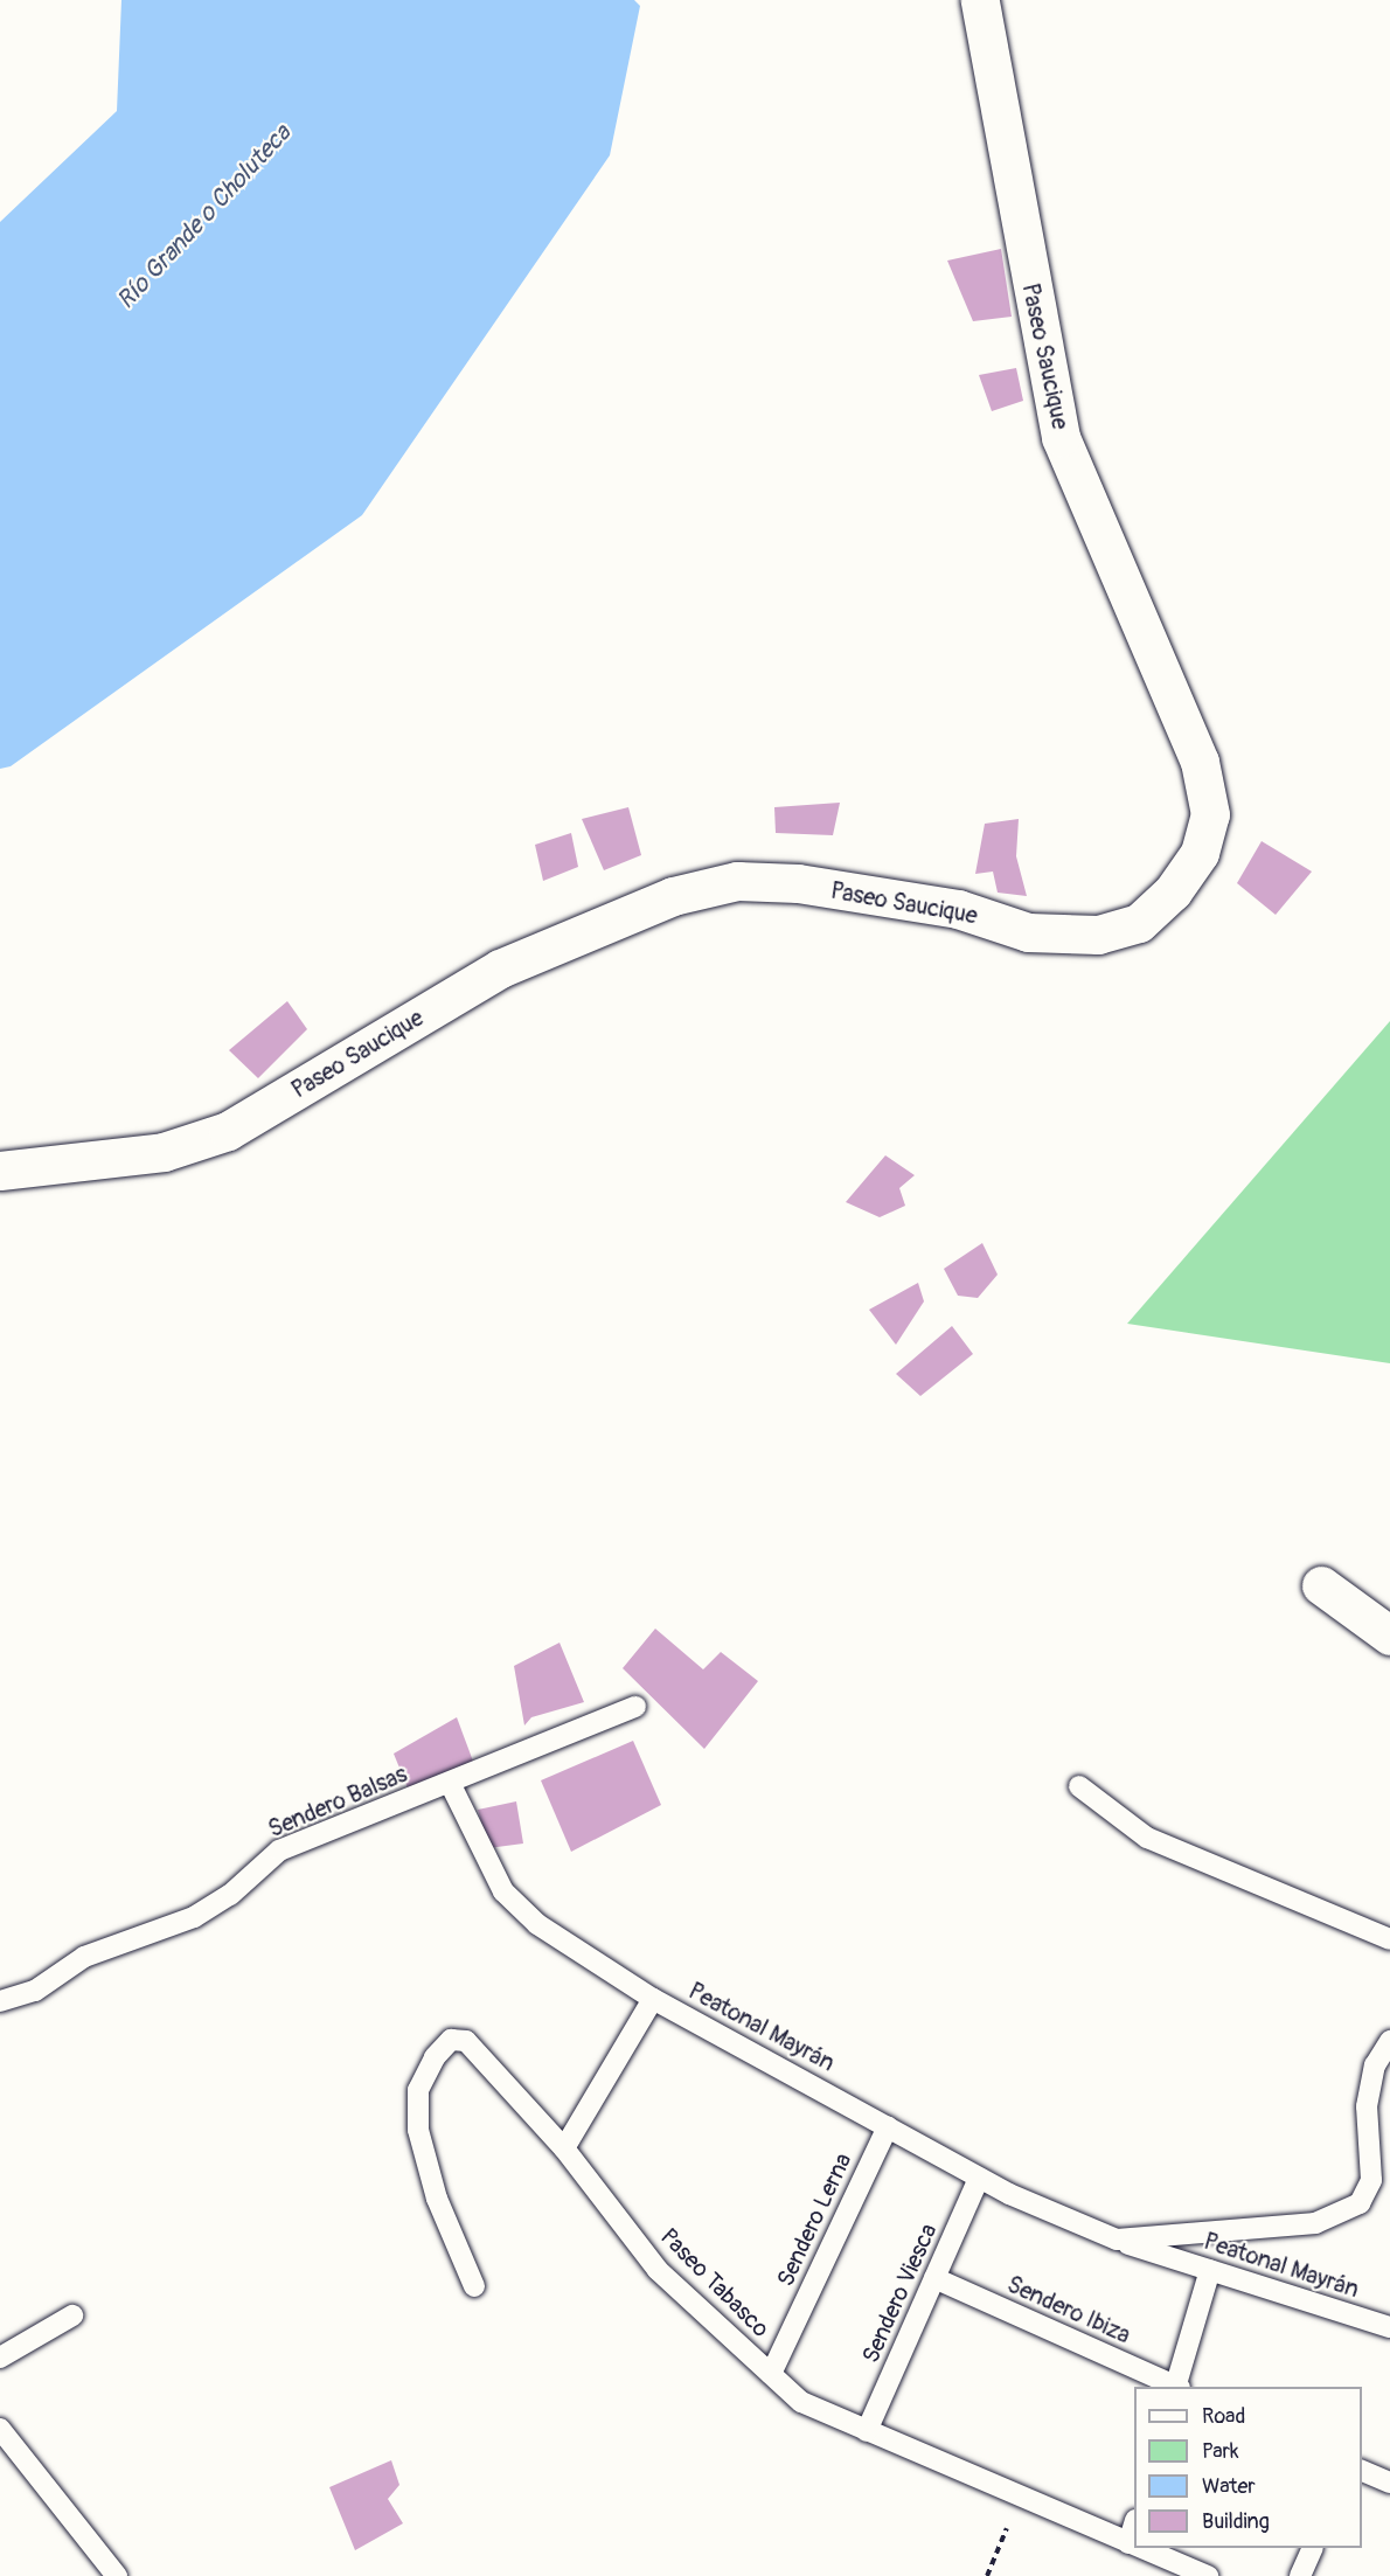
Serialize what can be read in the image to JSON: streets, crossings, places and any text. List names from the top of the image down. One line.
{"streets":{"street":["Paseo Saucique"],"lane":["Sendero Balsas","Peatonal Mayrán","Sendero Lerna","Paseo Tabasco","Sendero Viesca","Sendero Ibiza"]},"crossings":[["Sendero Balsas","Peatonal Mayrán"],["Peatonal Mayrán","Sendero Lerna"],["Peatonal Mayrán","Sendero Viesca"],["Sendero Lerna","Paseo Tabasco"],["Paseo Tabasco","Sendero Viesca"],["Sendero Viesca","Sendero Ibiza"]],"water":["Río Grande o Choluteca"],"legend":["Road","Park","Water","Building"]}
